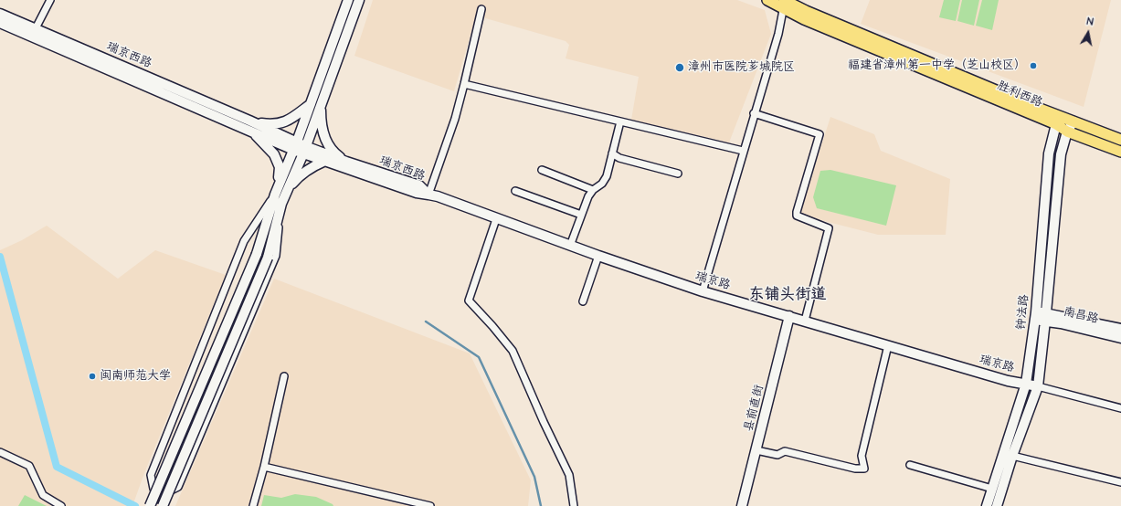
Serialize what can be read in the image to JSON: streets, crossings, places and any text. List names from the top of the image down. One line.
{"streets":{"main road":["胜利西路"],"street":["瑞京西路","瑞京路","钟法路","南昌路","县前直街"]},"crossings":[["瑞京西路","瑞京路"],["胜利西路","钟法路"],["瑞京路","钟法路"],["瑞京路","县前直街"],["钟法路","南昌路"]],"districts":["东铺头街道"],"places":["福建省漳州第一中学（芝山校区）","漳州市医院芗城院区","闽南师范大学"],"north":"top"}
